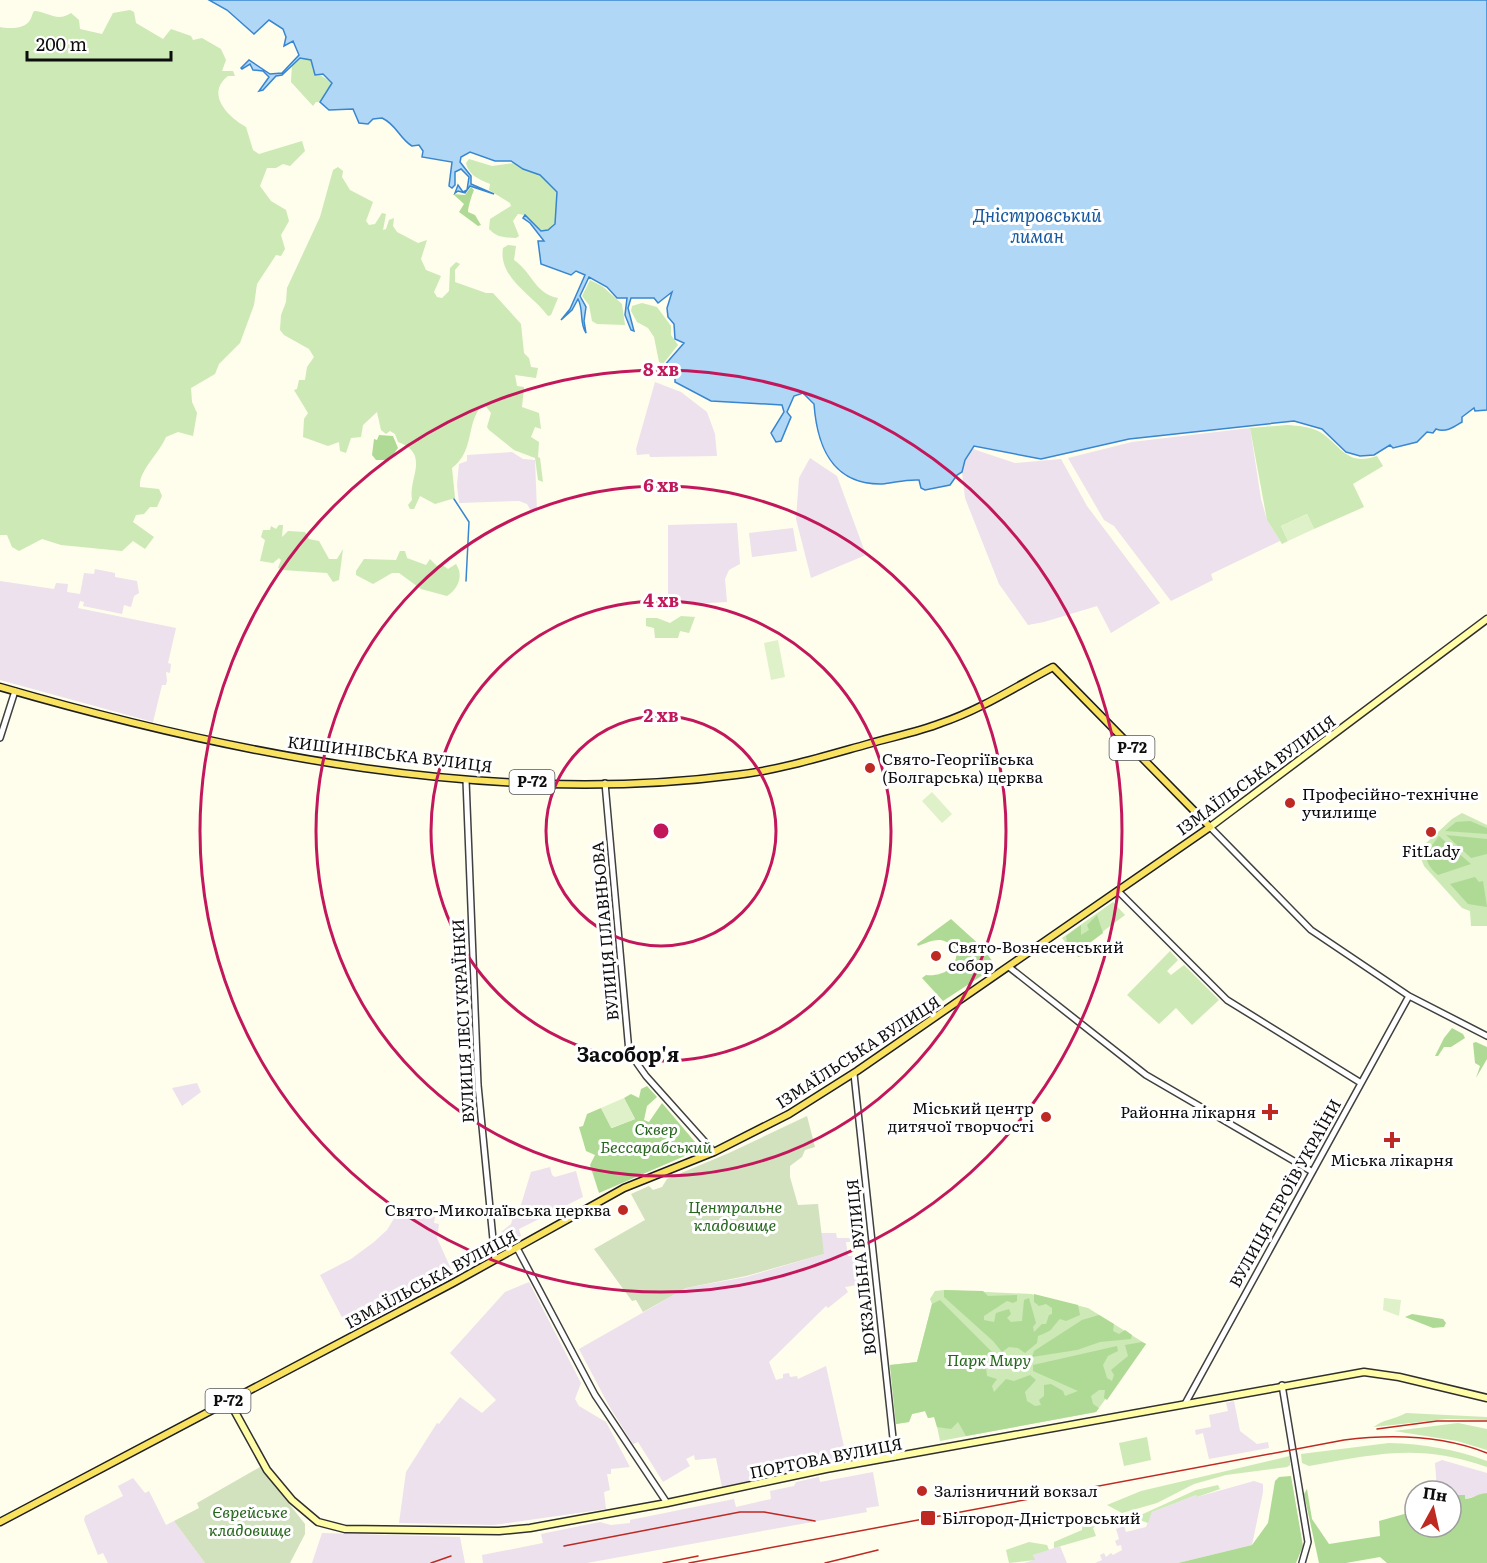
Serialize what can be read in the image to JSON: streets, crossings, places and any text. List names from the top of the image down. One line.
{"streets":{"main road":["Р-72","КИШИНІВСЬКА ВУЛИЦЯ","ІЗМАЇЛЬСЬКА ВУЛИЦЯ","ПОРТОВА ВУЛИЦЯ"],"street":["ВУЛИЦЯ ПЛАВНЬОВА","ВУЛИЦЯ ЛЕСІ УКРАЇНКИ","ВУЛИЦЯ ГЕРОЇВ УКРАЇНИ","ВОКЗАЛЬНА ВУЛИЦЯ"]},"crossings":[["КИШИНІВСЬКА ВУЛИЦЯ","ІЗМАЇЛЬСЬКА ВУЛИЦЯ"],["КИШИНІВСЬКА ВУЛИЦЯ","ВУЛИЦЯ ПЛАВНЬОВА"],["КИШИНІВСЬКА ВУЛИЦЯ","ВУЛИЦЯ ЛЕСІ УКРАЇНКИ"],["ІЗМАЇЛЬСЬКА ВУЛИЦЯ","ВУЛИЦЯ ПЛАВНЬОВА"],["ІЗМАЇЛЬСЬКА ВУЛИЦЯ","ВУЛИЦЯ ЛЕСІ УКРАЇНКИ"],["ІЗМАЇЛЬСЬКА ВУЛИЦЯ","ВОКЗАЛЬНА ВУЛИЦЯ"],["ІЗМАЇЛЬСЬКА ВУЛИЦЯ","ПОРТОВА ВУЛИЦЯ"],["ВУЛИЦЯ ГЕРОЇВ УКРАЇНИ","ПОРТОВА ВУЛИЦЯ"],["ВОКЗАЛЬНА ВУЛИЦЯ","ПОРТОВА ВУЛИЦЯ"]],"districts":["Засобор'я"],"water":["Дністровський лиман"],"parks":["Сквер Бессарабський","Центральне кладовище","Парк Миру","Єврейське кладовище"],"places":{"other":["Свято-Георгіївська (Болгарська) церква","Професійно-технічне училище","FitLady","Свято-Вознесенський собор","Міський центр дитячої творчості","Свято-Миколаївська церква","Залізничний вокзал"],"health":["Районна лікарня","Міська лікарня"],"transit":["Білгород-Дністровський"]},"scale_bar":"200 m","north":"top","rings":["8 хв","6 хв","4 хв","2 хв"]}
